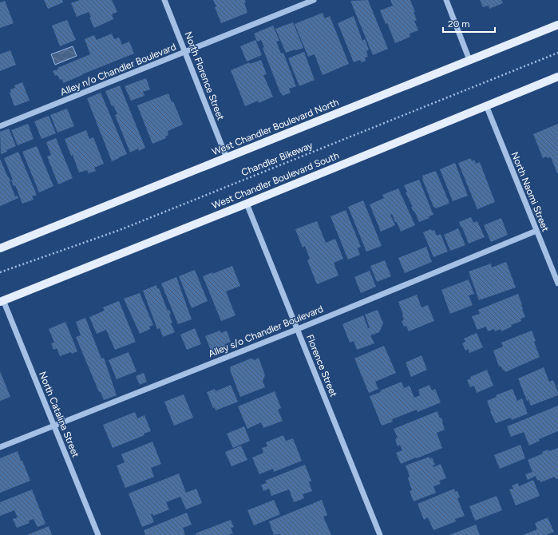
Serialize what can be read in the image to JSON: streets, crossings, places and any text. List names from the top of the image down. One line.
{"streets":{"main road":["West Chandler Boulevard North","West Chandler Boulevard South"],"street":["Alley n/o Chandler Boulevard","North Florence Street","North Naomi Street","Alley s/o Chandler Boulevard","Florence Street","North Catalina Street"],"path":["Chandler Bikeway"]},"crossings":[["Alley n/o Chandler Boulevard","North Florence Street"],["North Florence Street","West Chandler Boulevard North"],["West Chandler Boulevard South","North Naomi Street"],["West Chandler Boulevard South","Florence Street"],["West Chandler Boulevard South","North Catalina Street"],["North Naomi Street","Alley s/o Chandler Boulevard"],["Alley s/o Chandler Boulevard","Florence Street"],["Alley s/o Chandler Boulevard","North Catalina Street"]],"scale_bar":"20 m"}
